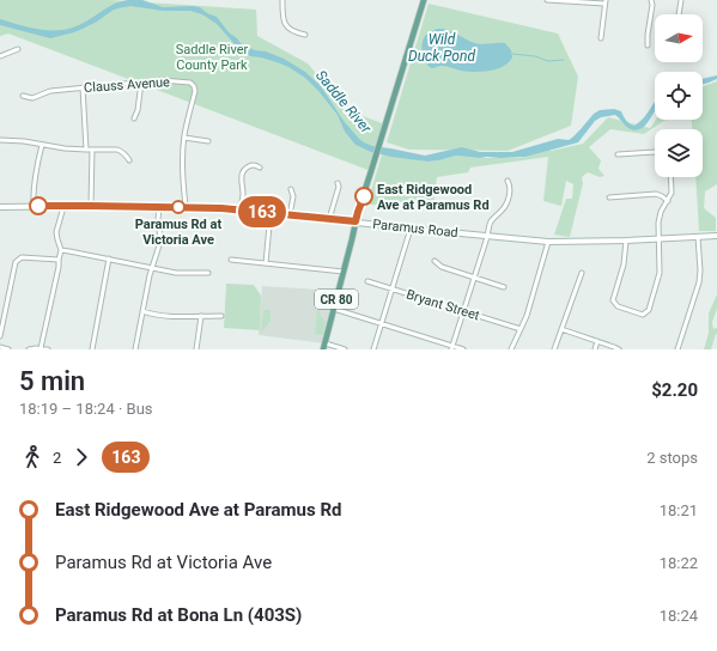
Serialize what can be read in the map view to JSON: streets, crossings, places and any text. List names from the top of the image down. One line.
{"streets":{"main road":["Paramus Road","CR 80"],"street":["Clauss Avenue","Bryant Street"]},"crossings":[["Clauss Avenue","Paramus Road"],["Paramus Road","CR 80"]],"water":["Wild Duck Pond","Saddle River"],"parks":["Saddle River County Park"],"places":["East Ridgewood Ave at Paramus Rd","Paramus Rd at Victoria Ave"],"lines":["bus line 163"],"north":"right","page":{"on_map":"163","heading":["5 min","18:19 – 18:24 · Bus","$2.20"],"legs":["2","163","2 stops"],"list":[{"name":"East Ridgewood Ave at Paramus Rd","value":"18:21"},{"name":"Paramus Rd at Victoria Ave","value":"18:22"},{"name":"Paramus Rd at Bona Ln (403S)","value":"18:24"}]}}
